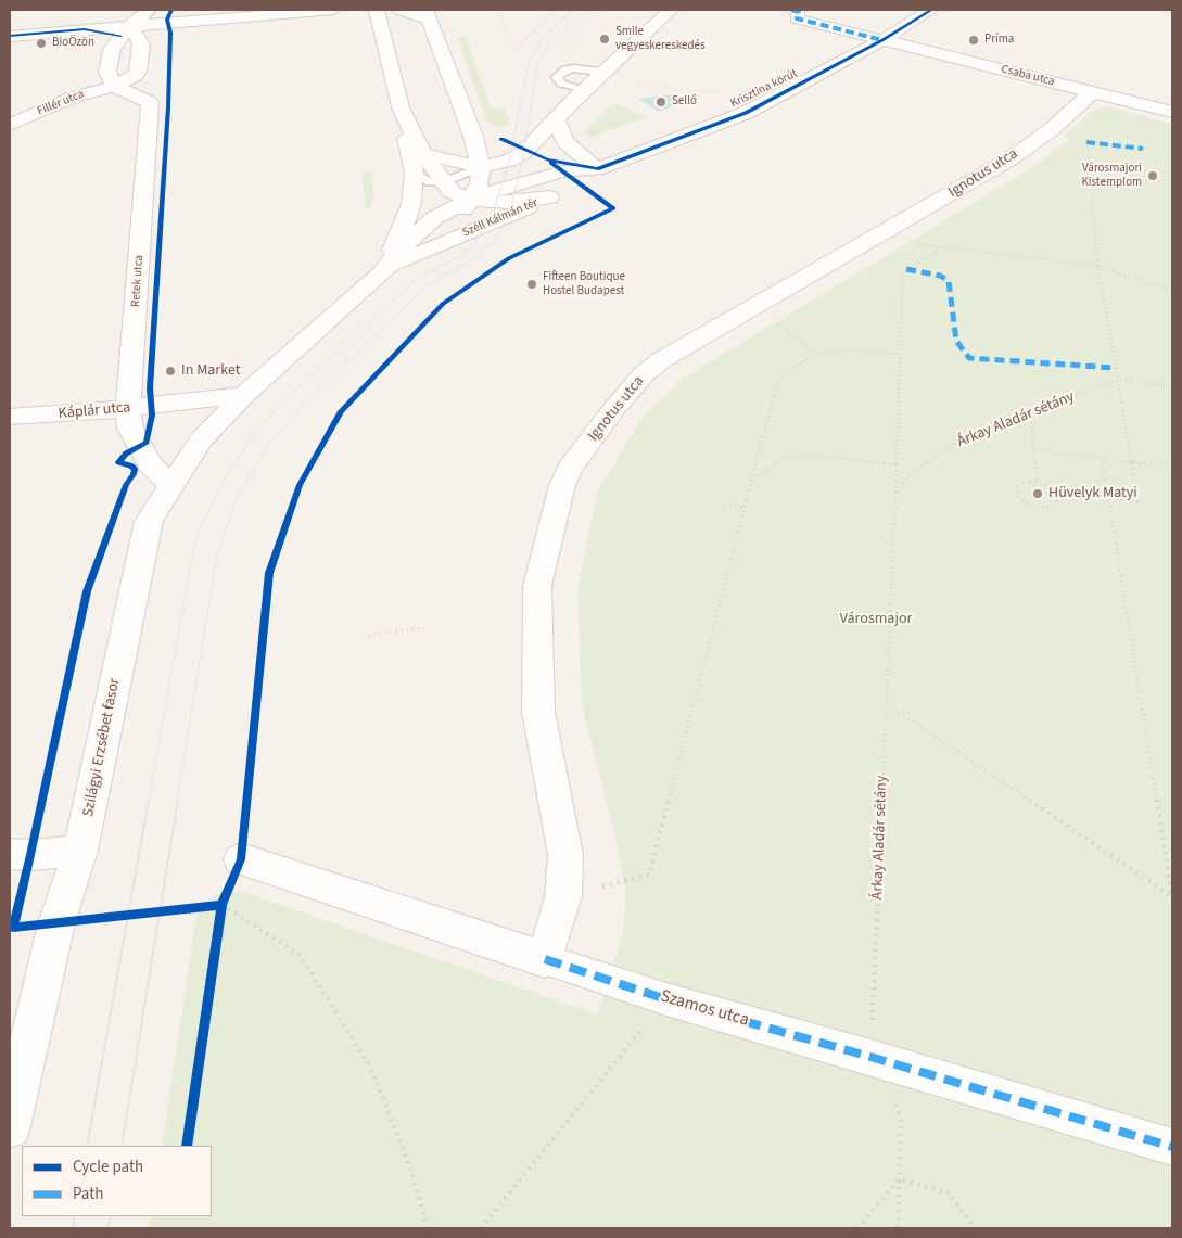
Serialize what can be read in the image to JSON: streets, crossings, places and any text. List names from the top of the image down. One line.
{"streets":{"street":["Csaba utca","Krisztina körút","Fillér utca","Ignotus utca","Széll Kálmán tér","Retek utca","Káplár utca","Szilágyi Erzsébet fasor","Szamos utca"],"path":["Árkay Aladár sétány"]},"crossings":[["Csaba utca","Krisztina körút"],["Csaba utca","Ignotus utca"],["Krisztina körút","Széll Kálmán tér"],["Fillér utca","Retek utca"],["Ignotus utca","Szamos utca"],["Széll Kálmán tér","Káplár utca"],["Széll Kálmán tér","Szilágyi Erzsébet fasor"],["Retek utca","Káplár utca"],["Retek utca","Szilágyi Erzsébet fasor"],["Káplár utca","Szilágyi Erzsébet fasor"],["Árkay Aladár sétány","Szamos utca"]],"parks":["Városmajor"],"places":["Smile vegyeskereskedés","Príma","BioÖzön","Sellő","Városmajori Kistemplom","Fifteen Boutique Hostel Budapest","In Market","Hüvelyk Matyi"],"legend":["Cycle path","Path"]}
